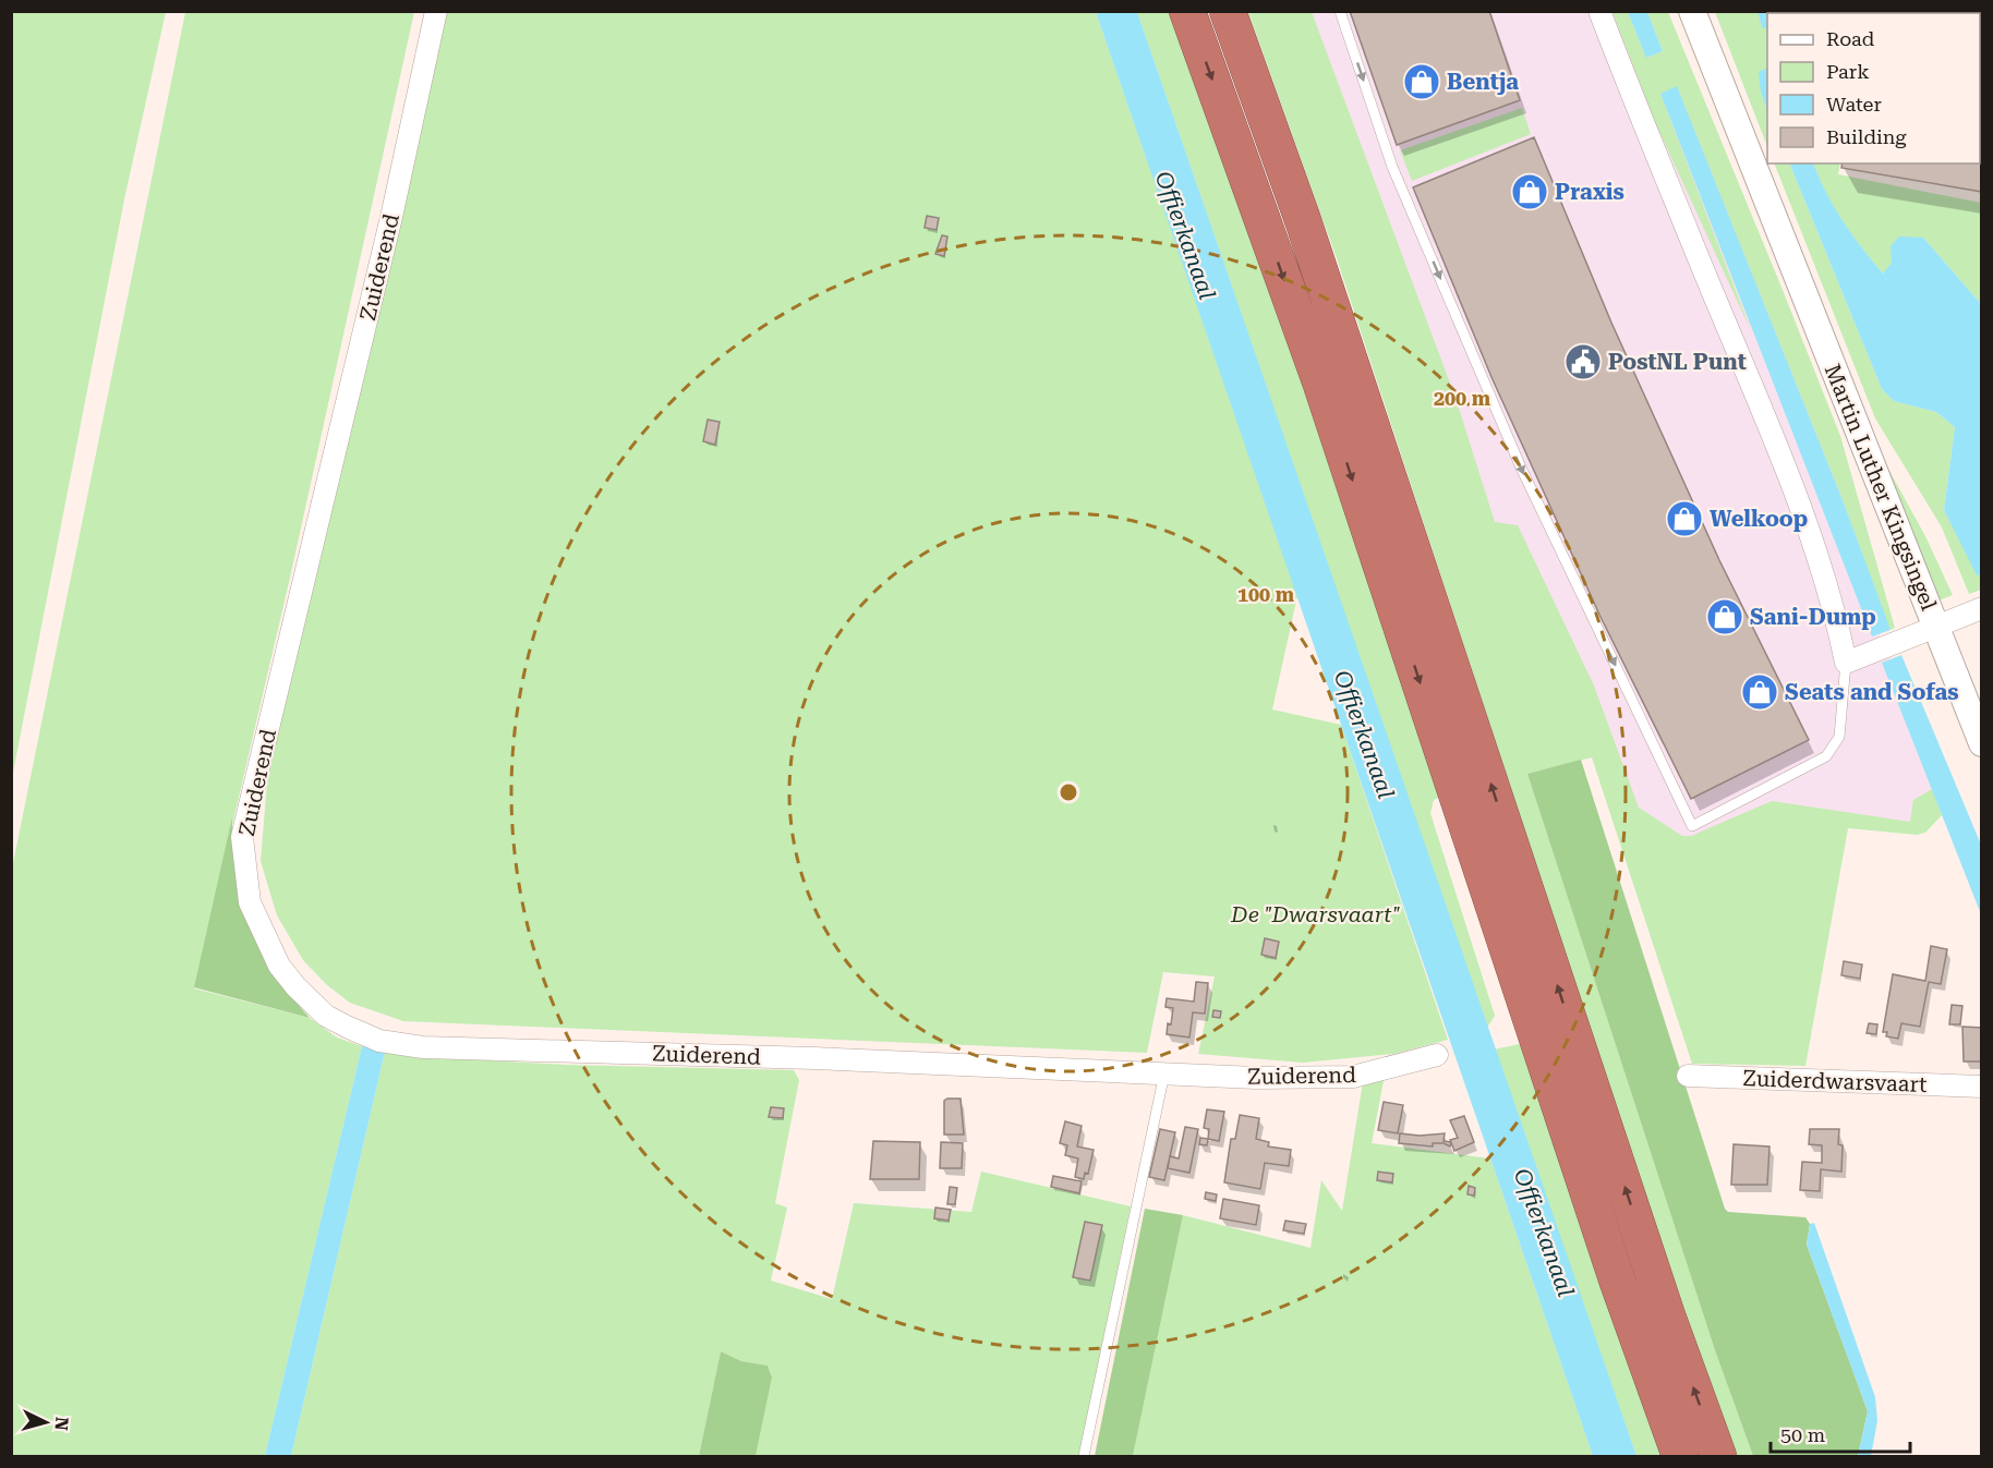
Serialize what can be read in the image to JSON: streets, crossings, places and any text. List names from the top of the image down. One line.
{"streets":{"street":["Zuiderend","Martin Luther Kingsingel","Zuiderdwarsvaart"]},"water":["Offierkanaal"],"parks":["De \"Dwarsvaart\""],"places":{"shop":["Bentja","Praxis","Welkoop","Sani-Dump","Seats and Sofas"],"public building":["PostNL Punt"]},"legend":["Road","Park","Water","Building"],"scale_bar":"50 m","north":"right","rings":["200 m","100 m"]}
